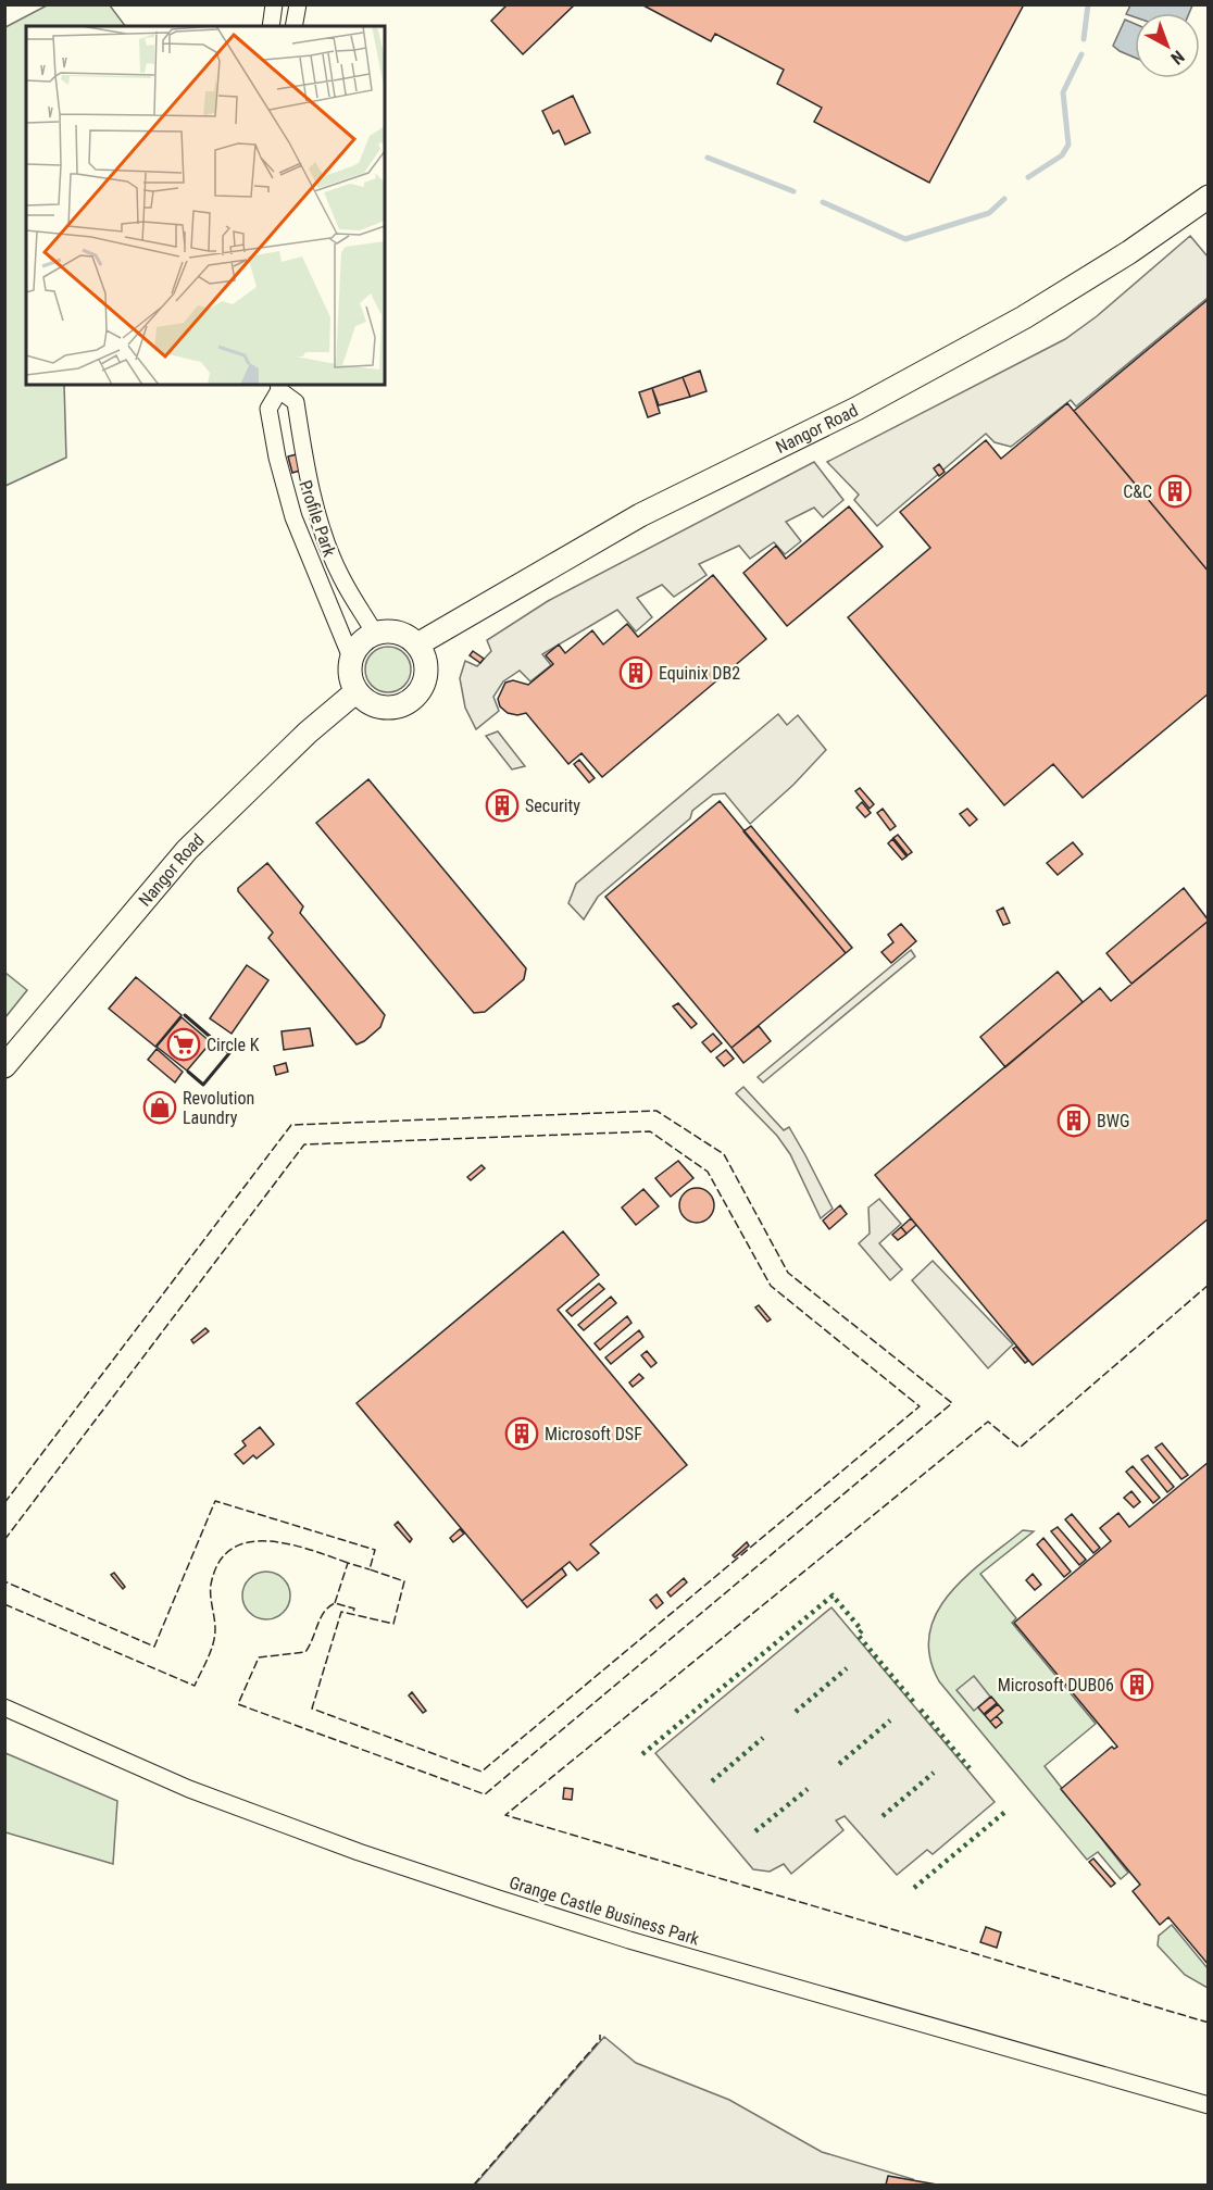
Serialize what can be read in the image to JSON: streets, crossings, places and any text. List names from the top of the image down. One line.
{"streets":{"main road":["Nangor Road"],"street":["Profile Park","Grange Castle Business Park"]},"crossings":[["Nangor Road","Profile Park"]],"places":{"building":["C&C","Equinix DB2","Security","BWG","Microsoft DSF","Microsoft DUB06"],"supermarket":["Circle K"],"shop":["Revolution Laundry"]},"north":"bottom right"}
